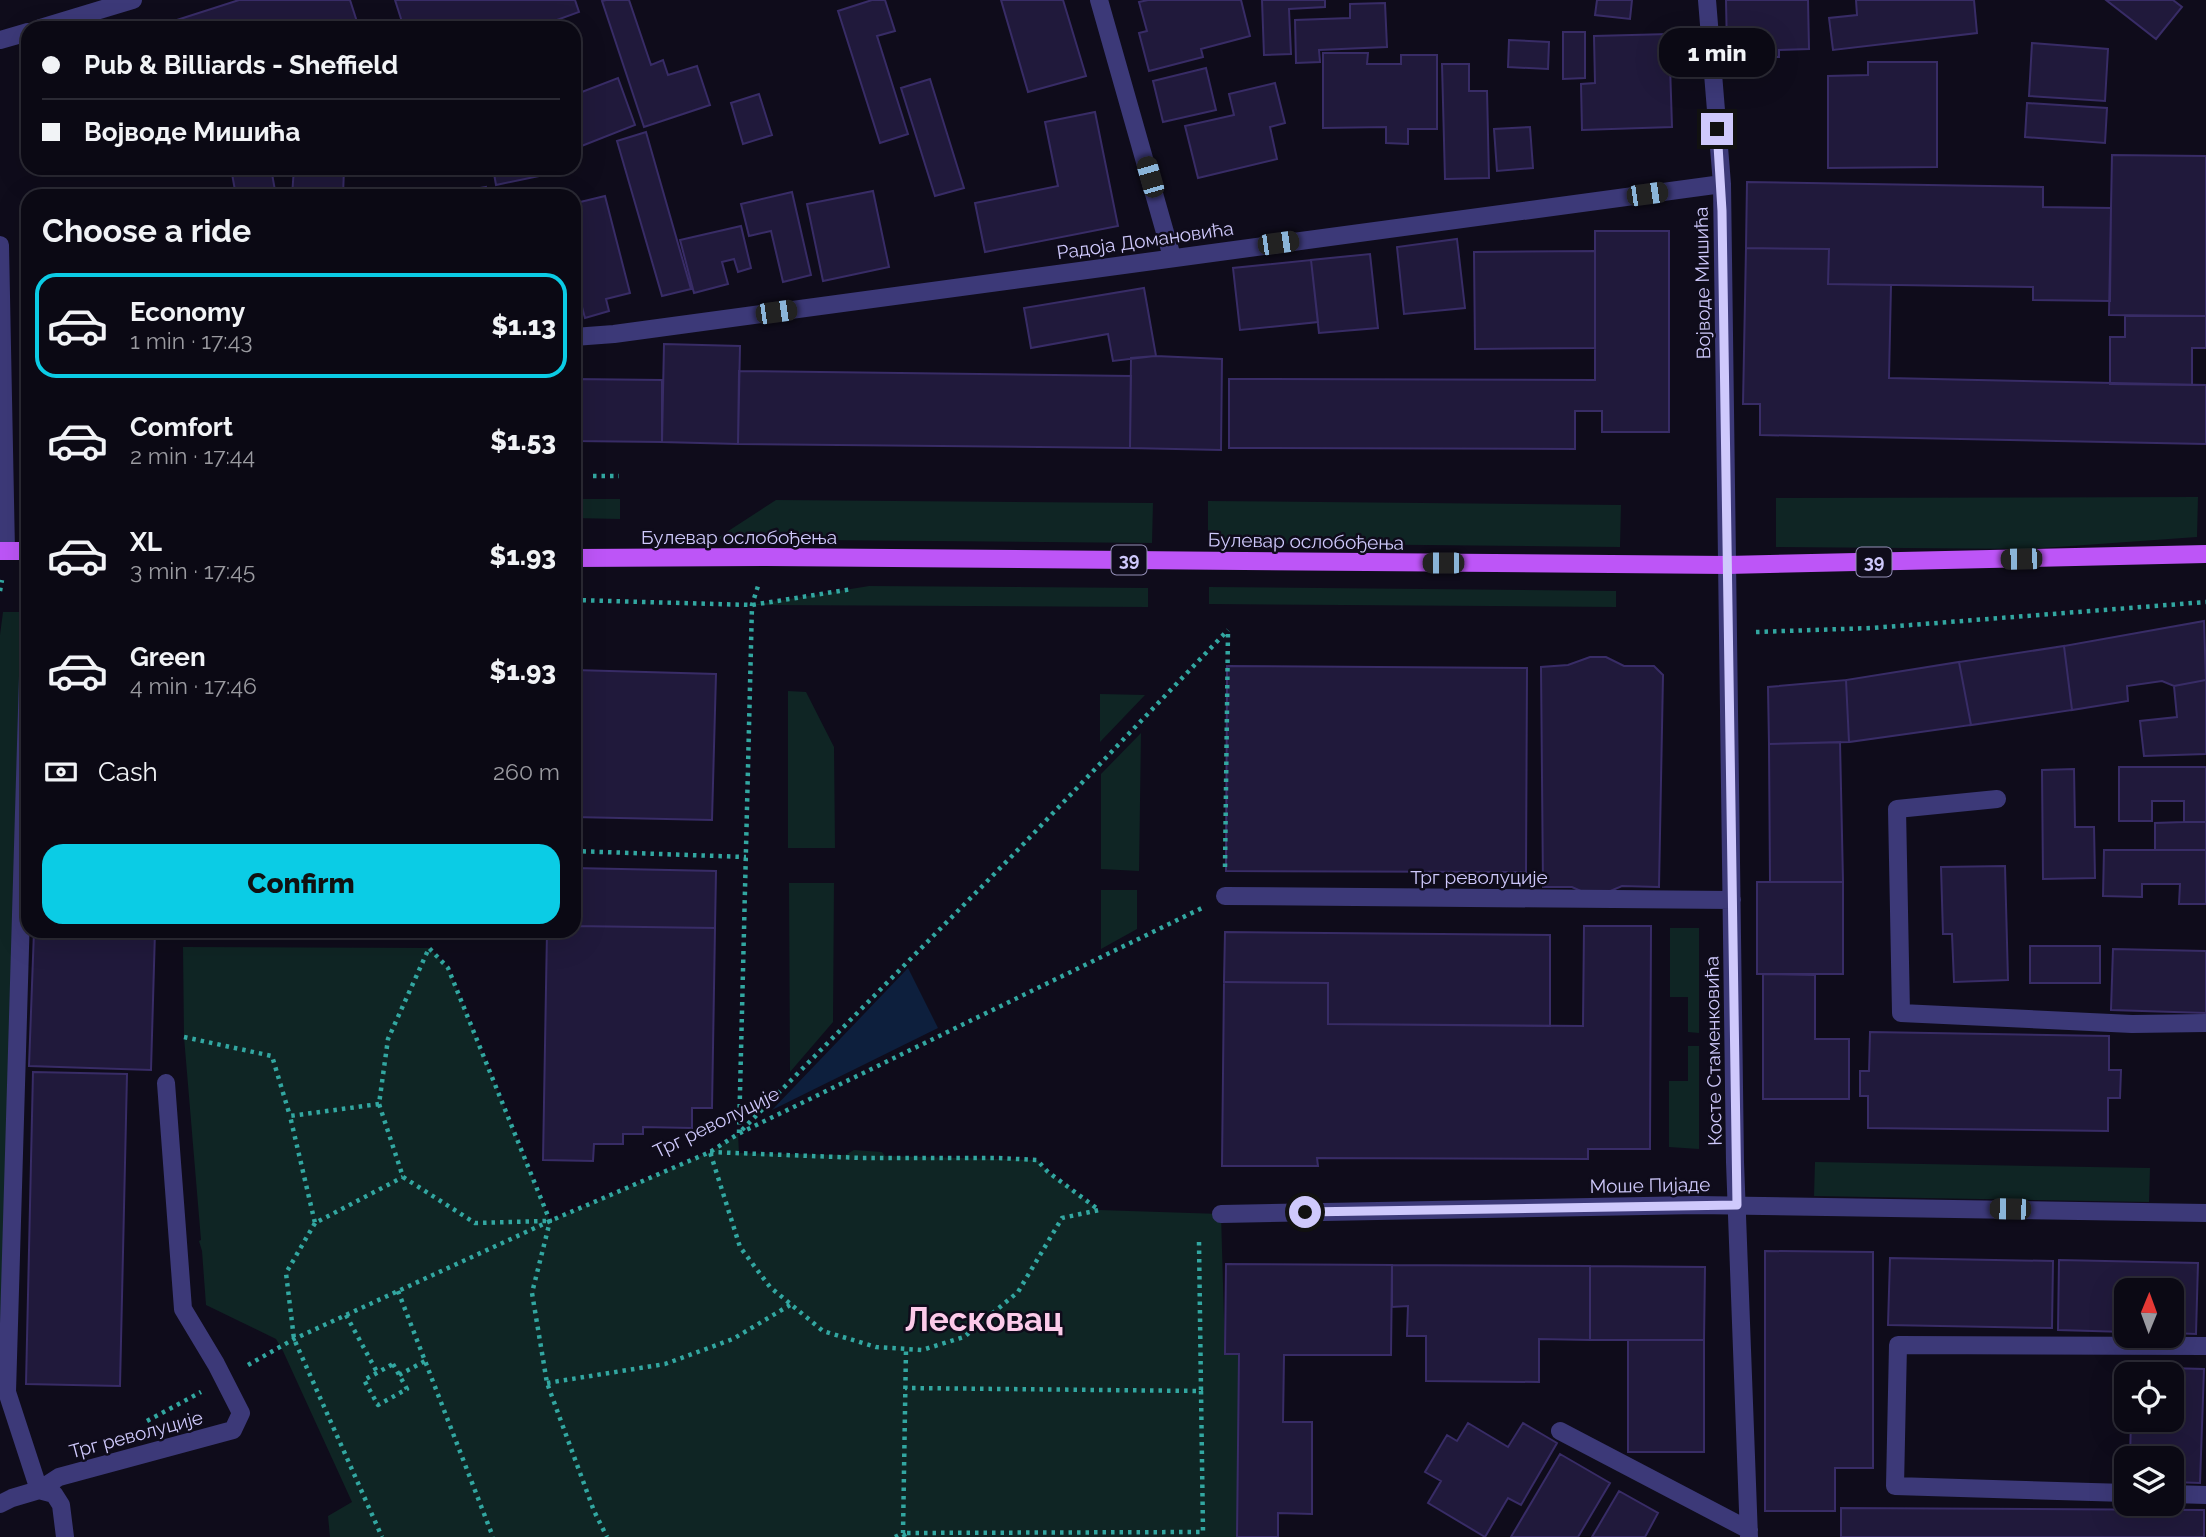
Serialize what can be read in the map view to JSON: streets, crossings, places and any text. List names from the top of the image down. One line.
{"streets":{"main road":["Булевар ослобођења","39"],"street":["Радоја Домановића","Војводе Мишића","Трг револуције","Косте Стаменковића","Моше Пијаде"]},"crossings":[["Радоја Домановића","Војводе Мишића"],["Војводе Мишића","Булевар ослобођења"],["Војводе Мишића","Косте Стаменковића"],["Булевар ослобођења","Косте Стаменковића"],["Трг револуције","Косте Стаменковића"],["Косте Стаменковића","Моше Пијаде"]],"districts":["Лесковац"],"north":"top","page":{"banner":["Pub & Billiards - Sheffield","Војводе Мишића"],"bubble":"1 min","heading":"Choose a ride","list":[{"name":"Economy","note":"1 min · 17:43","value":"$1.13"},{"name":"Comfort","note":"2 min · 17:44","value":"$1.53"},{"name":"XL","note":"3 min · 17:45","value":"$1.93"},{"name":"Green","note":"4 min · 17:46","value":"$1.93"}],"pay":["Cash","260 m"],"buttons":"Confirm"}}
